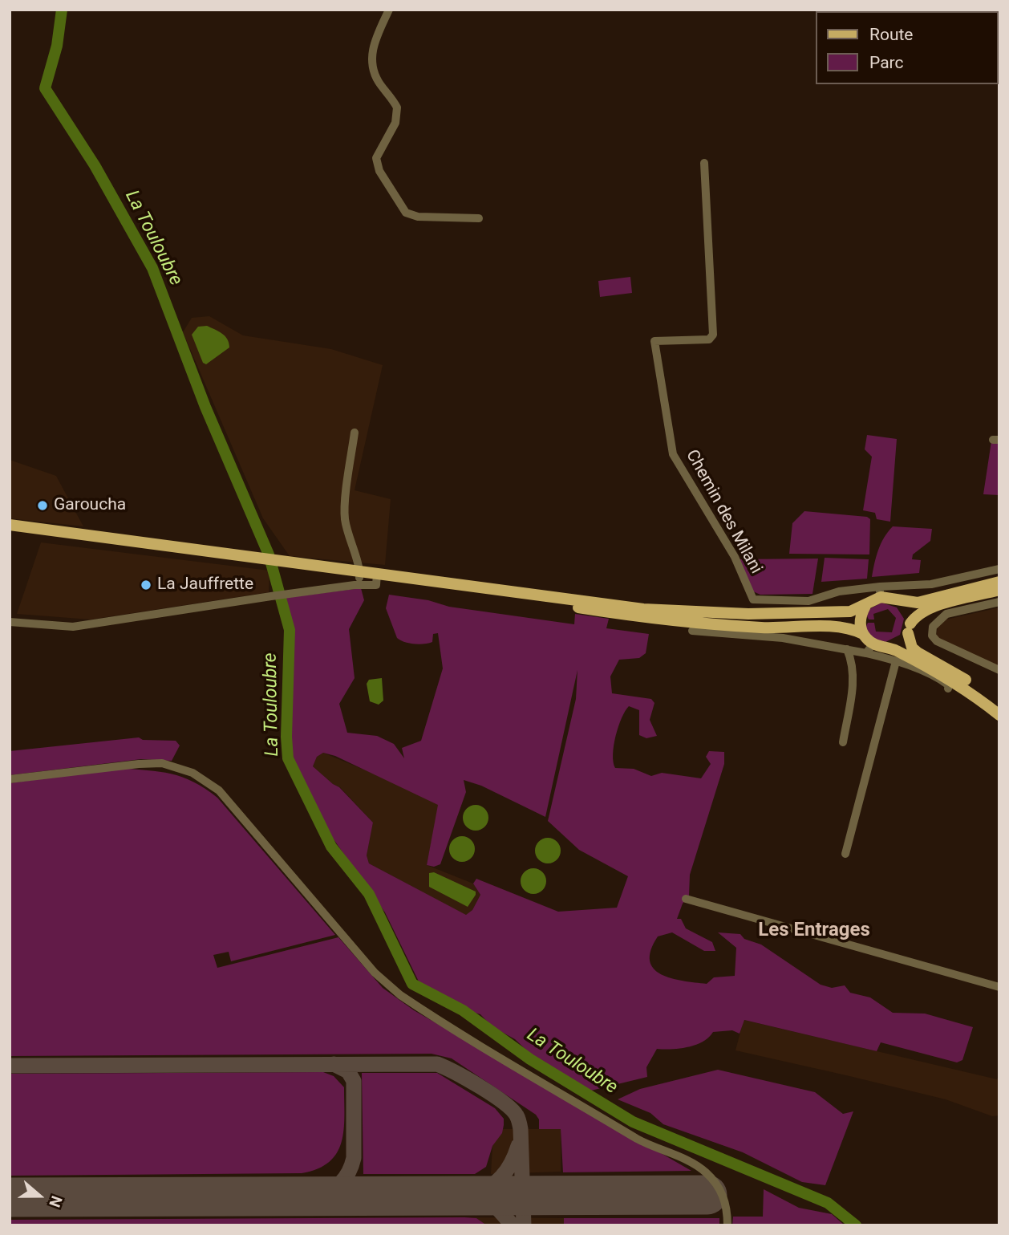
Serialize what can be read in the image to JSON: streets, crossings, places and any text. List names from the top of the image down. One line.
{"streets":{"street":["Chemin des Milani"]},"districts":["Les Entrages"],"water":["La Touloubre"],"places":["Garoucha","La Jauffrette"],"legend":["Route","Parc"],"north":"right"}
